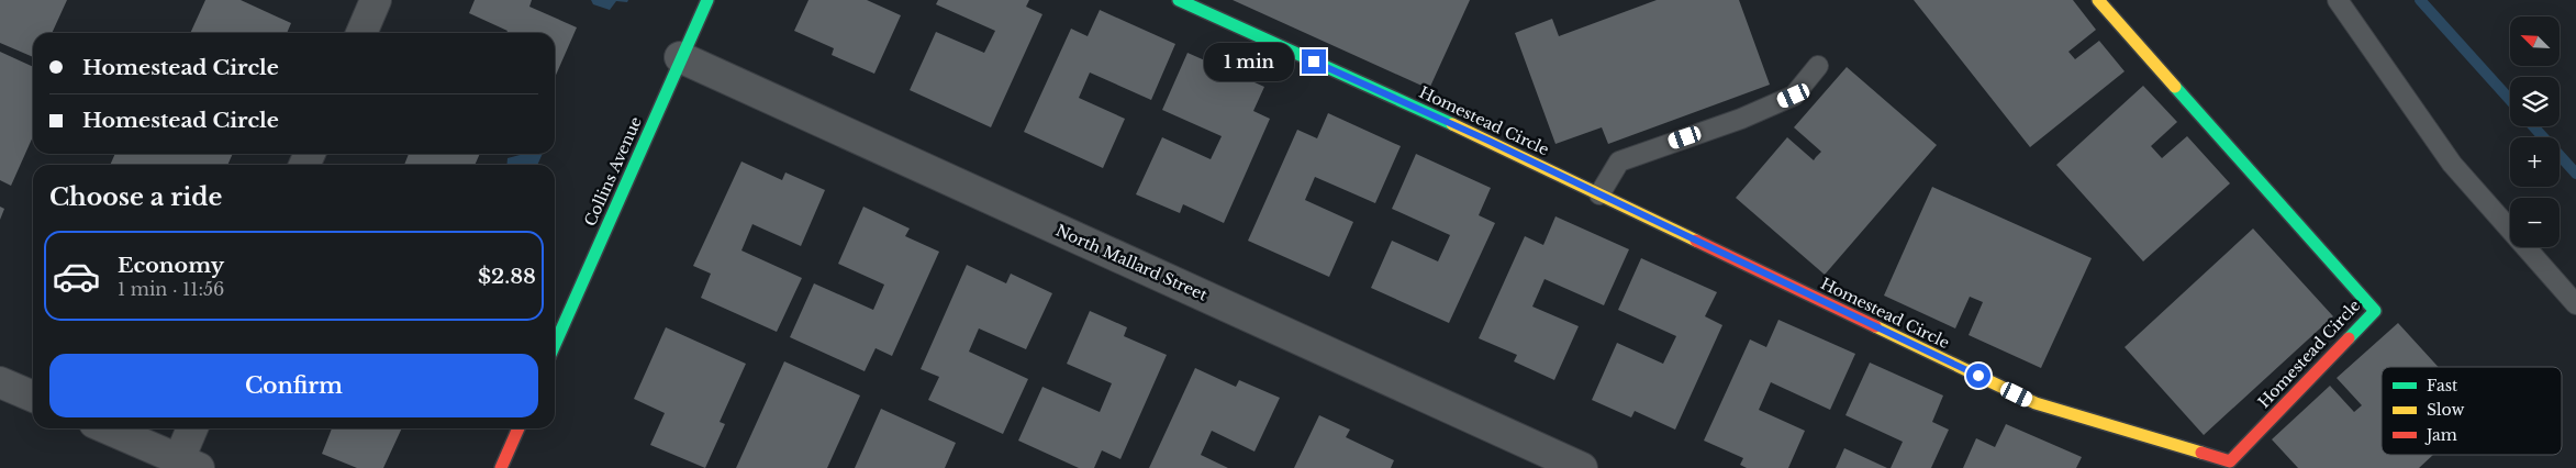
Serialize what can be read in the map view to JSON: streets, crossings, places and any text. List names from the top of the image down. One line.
{"streets":{"street":["Homestead Circle","Collins Avenue","North Mallard Street"]},"crossings":[["Collins Avenue","North Mallard Street"]],"legend":["Fast","Slow","Jam"],"north":"top left","page":{"map_buttons":["+","−"],"banner":["Homestead Circle","Homestead Circle"],"bubble":"1 min","heading":"Choose a ride","list":[{"name":"Economy","note":"1 min · 11:56","value":"$2.88"}],"buttons":"Confirm"}}
